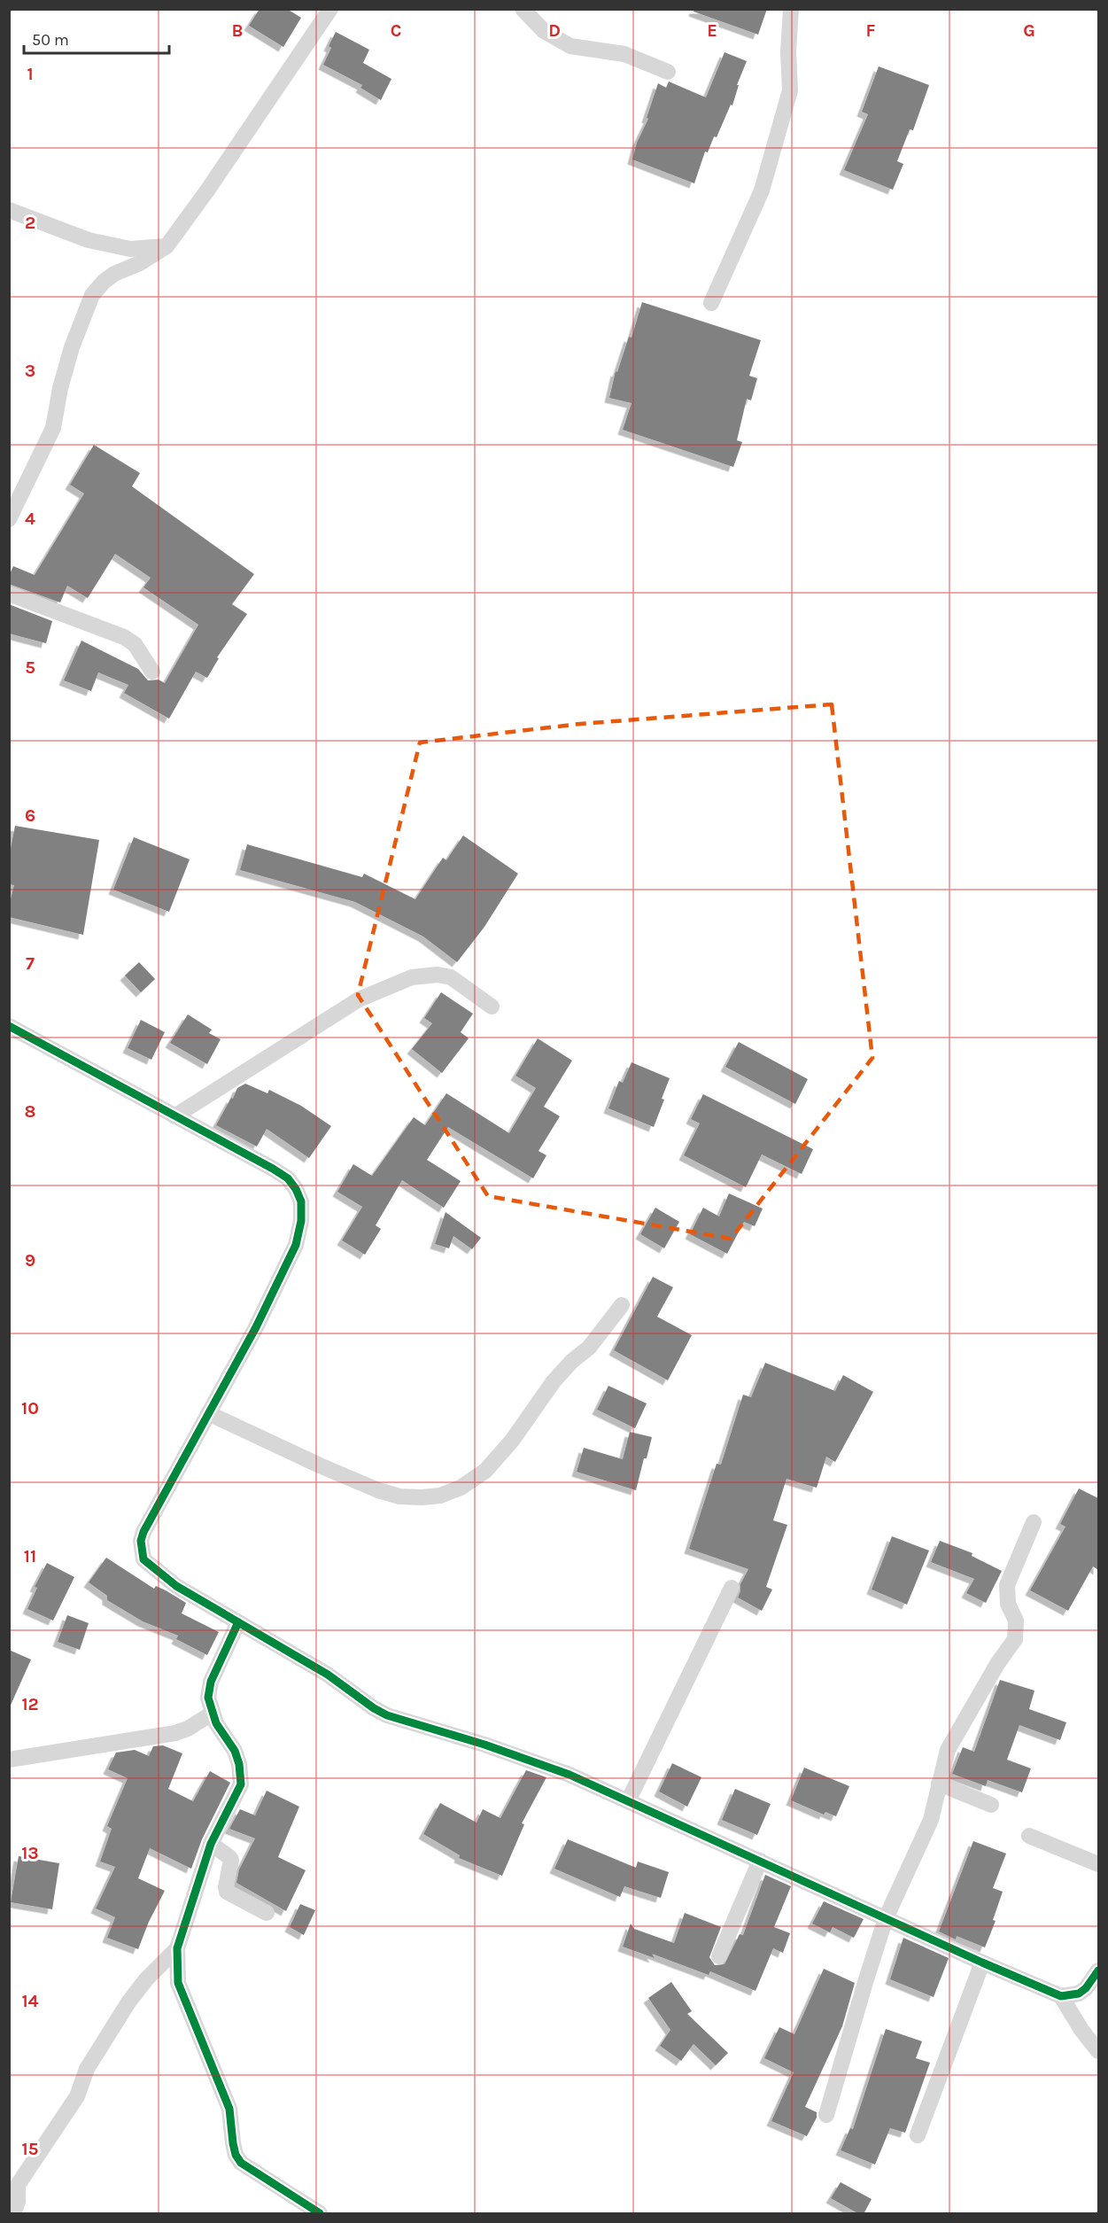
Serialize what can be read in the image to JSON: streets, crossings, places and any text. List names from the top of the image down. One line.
{"scale_bar":"50 m","grid":{"columns":["B","C","D","E","F","G"],"rows":["1","2","3","4","5","6","7","8","9","10","11","12","13","14","15"]}}
